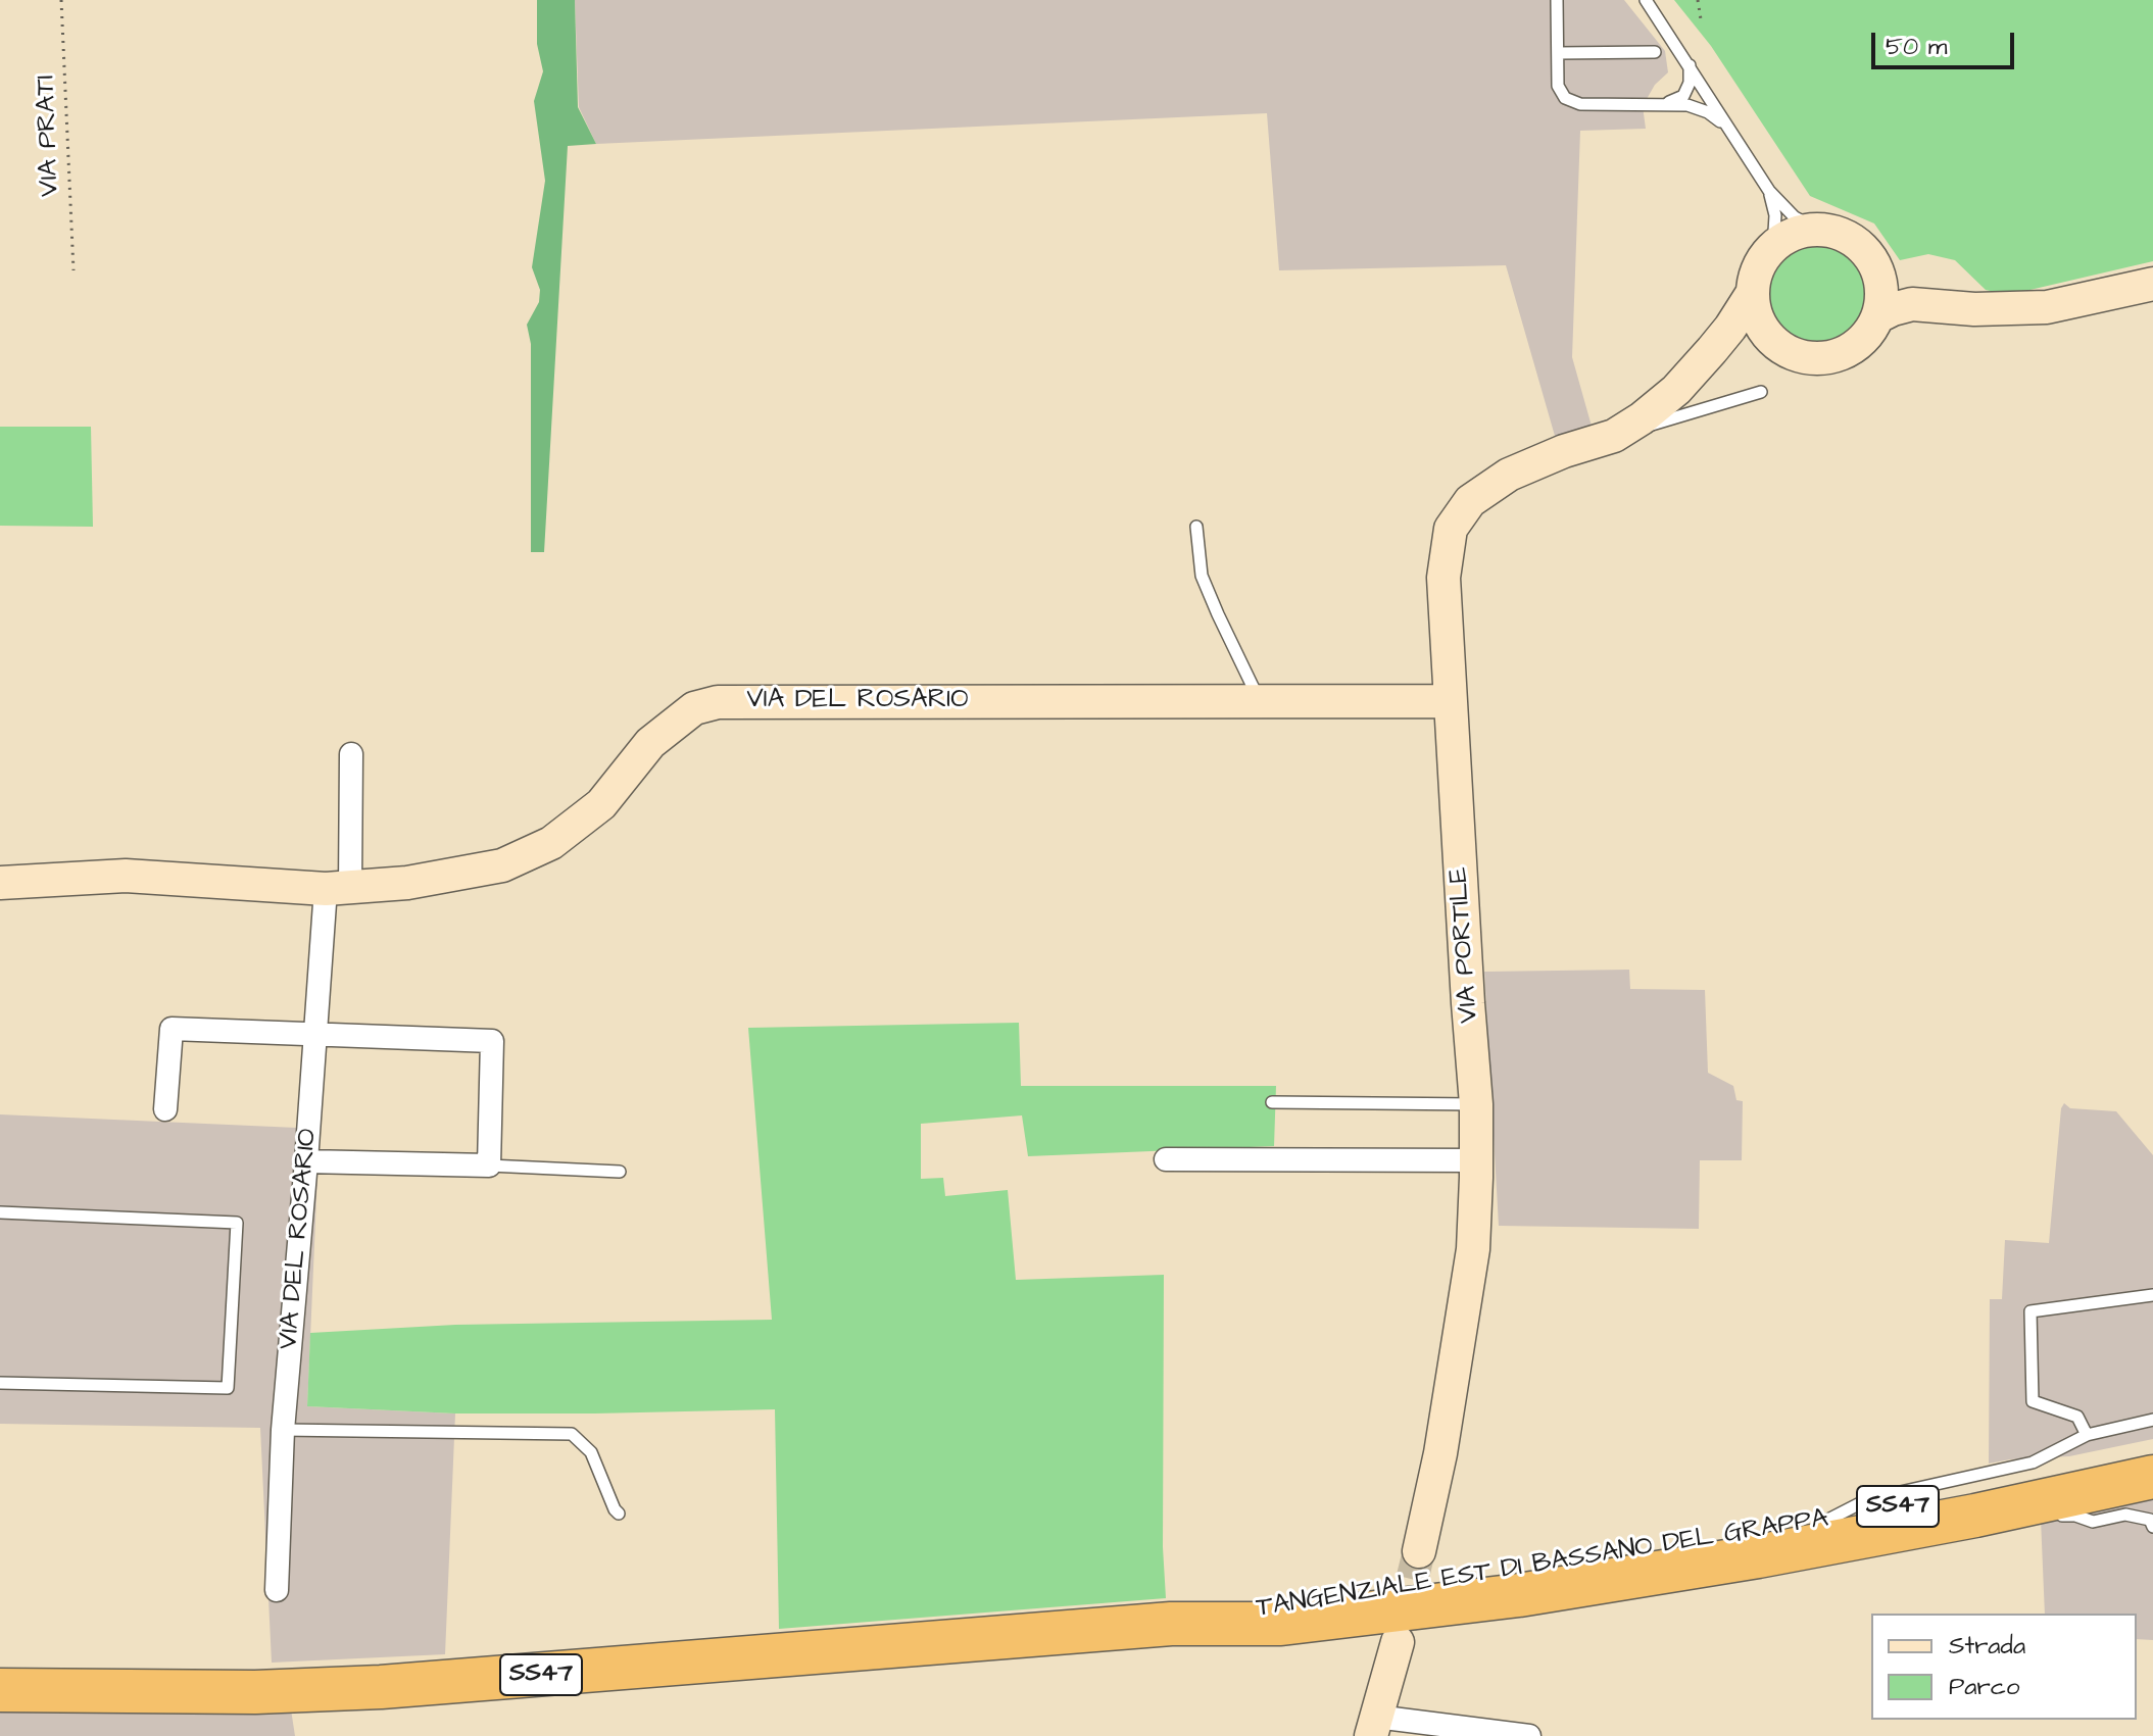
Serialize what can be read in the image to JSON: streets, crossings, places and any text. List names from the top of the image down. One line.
{"streets":{"highway":["SS47","TANGENZIALE EST DI BASSANO DEL GRAPPA"],"street":["VIA DEL ROSARIO","VIA PORTILE"],"path":["VIA PRATI"]},"crossings":[["VIA DEL ROSARIO","VIA PORTILE"]],"legend":["Strada","Parco"],"scale_bar":"50 m"}
